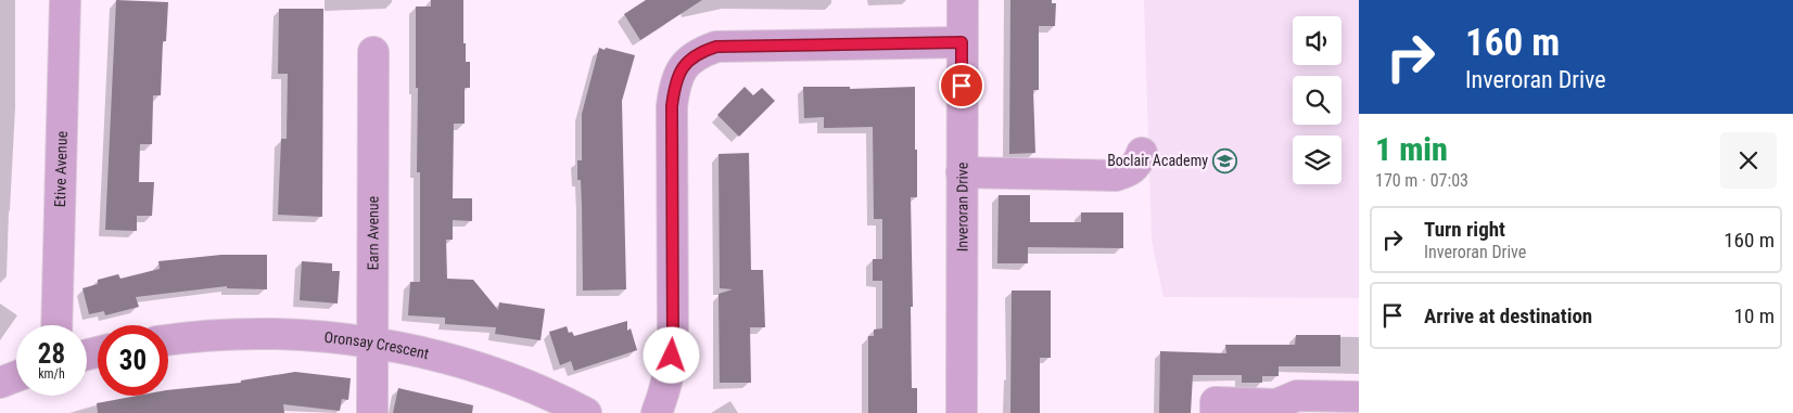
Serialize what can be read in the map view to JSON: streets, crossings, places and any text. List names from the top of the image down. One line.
{"streets":{"street":["Etive Avenue","Inveroran Drive","Earn Avenue","Oronsay Crescent"]},"crossings":[["Earn Avenue","Oronsay Crescent"]],"places":{"school or university":["Boclair Academy"]},"page":{"turn":["160 m","Inveroran Drive"],"heading":["1 min","170 m · 07:03"],"list":[{"name":"Turn right","note":"Inveroran Drive","value":"160 m"},{"name":"Arrive at destination","value":"10 m"}],"speed":"28 km/h","limit":"30"}}
